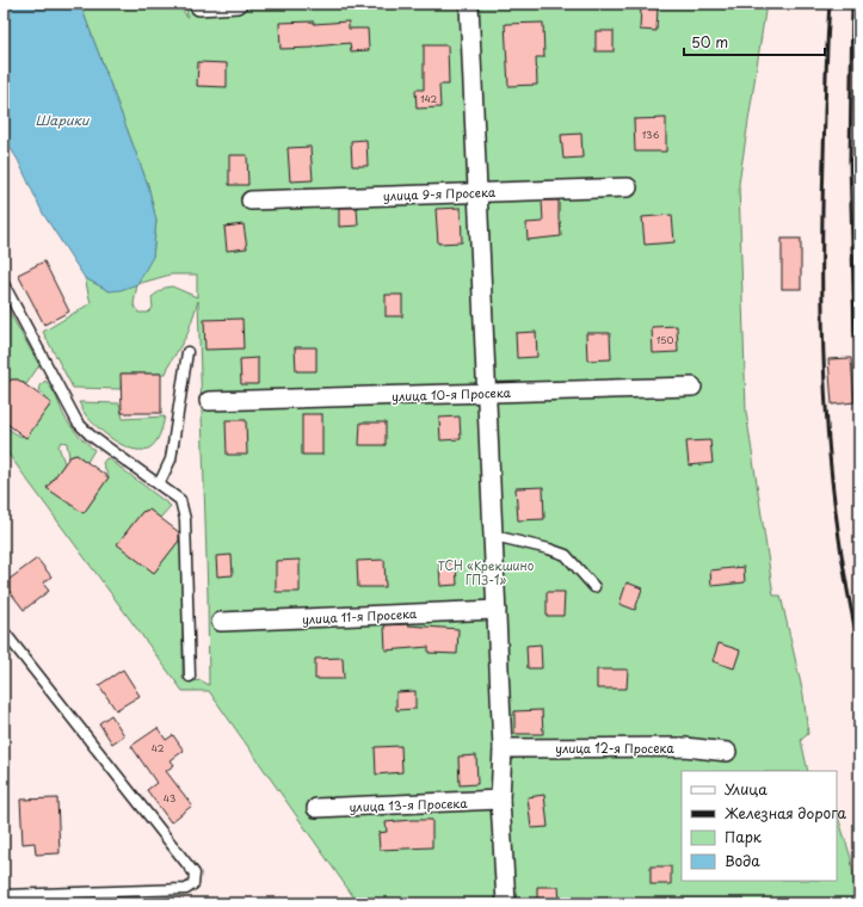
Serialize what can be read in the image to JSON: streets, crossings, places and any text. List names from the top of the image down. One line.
{"streets":{"street":["улица 9-я Просека","улица 10-я Просека","улица 11-я Просека","улица 12-я Просека","улица 13-я Просека"]},"water":["Шарики"],"parks":["ТСН «Крекшино ГПЗ-1»"],"house_numbers":["142","136","150","42","43"],"legend":["Улица","Железная дорога","Парк","Вода"],"scale_bar":"50 m"}
